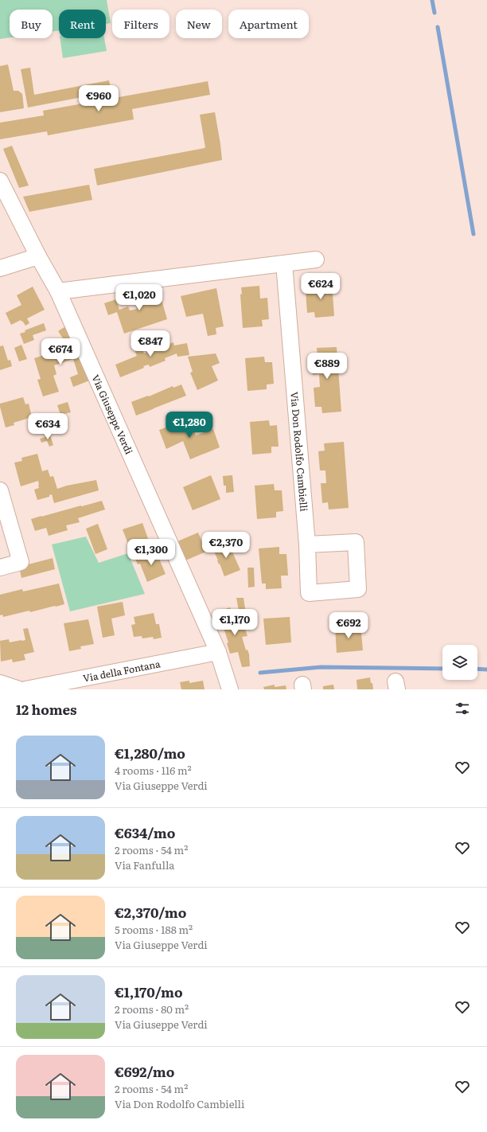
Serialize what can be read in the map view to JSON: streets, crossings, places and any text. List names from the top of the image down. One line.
{"streets":{"street":["Via Giuseppe Verdi","Via Don Rodolfo Cambielli","Via della Fontana"]},"crossings":[["Via Giuseppe Verdi","Via della Fontana"]],"page":{"chip":["Buy","Rent","Filters","New","Apartment"],"price":["€960","€624","€1,020","€847","€674","€889","€1,280","€634","€2,370","€1,300","€1,170","€692"],"heading":"12 homes","list":[{"name":"€1,280/mo","note":"4 rooms · 116 m² · Via Giuseppe Verdi"},{"name":"€634/mo","note":"2 rooms · 54 m² · Via Fanfulla"},{"name":"€2,370/mo","note":"5 rooms · 188 m² · Via Giuseppe Verdi"},{"name":"€1,170/mo","note":"2 rooms · 80 m² · Via Giuseppe Verdi"},{"name":"€692/mo","note":"2 rooms · 54 m² · Via Don Rodolfo Cambielli"}]}}
